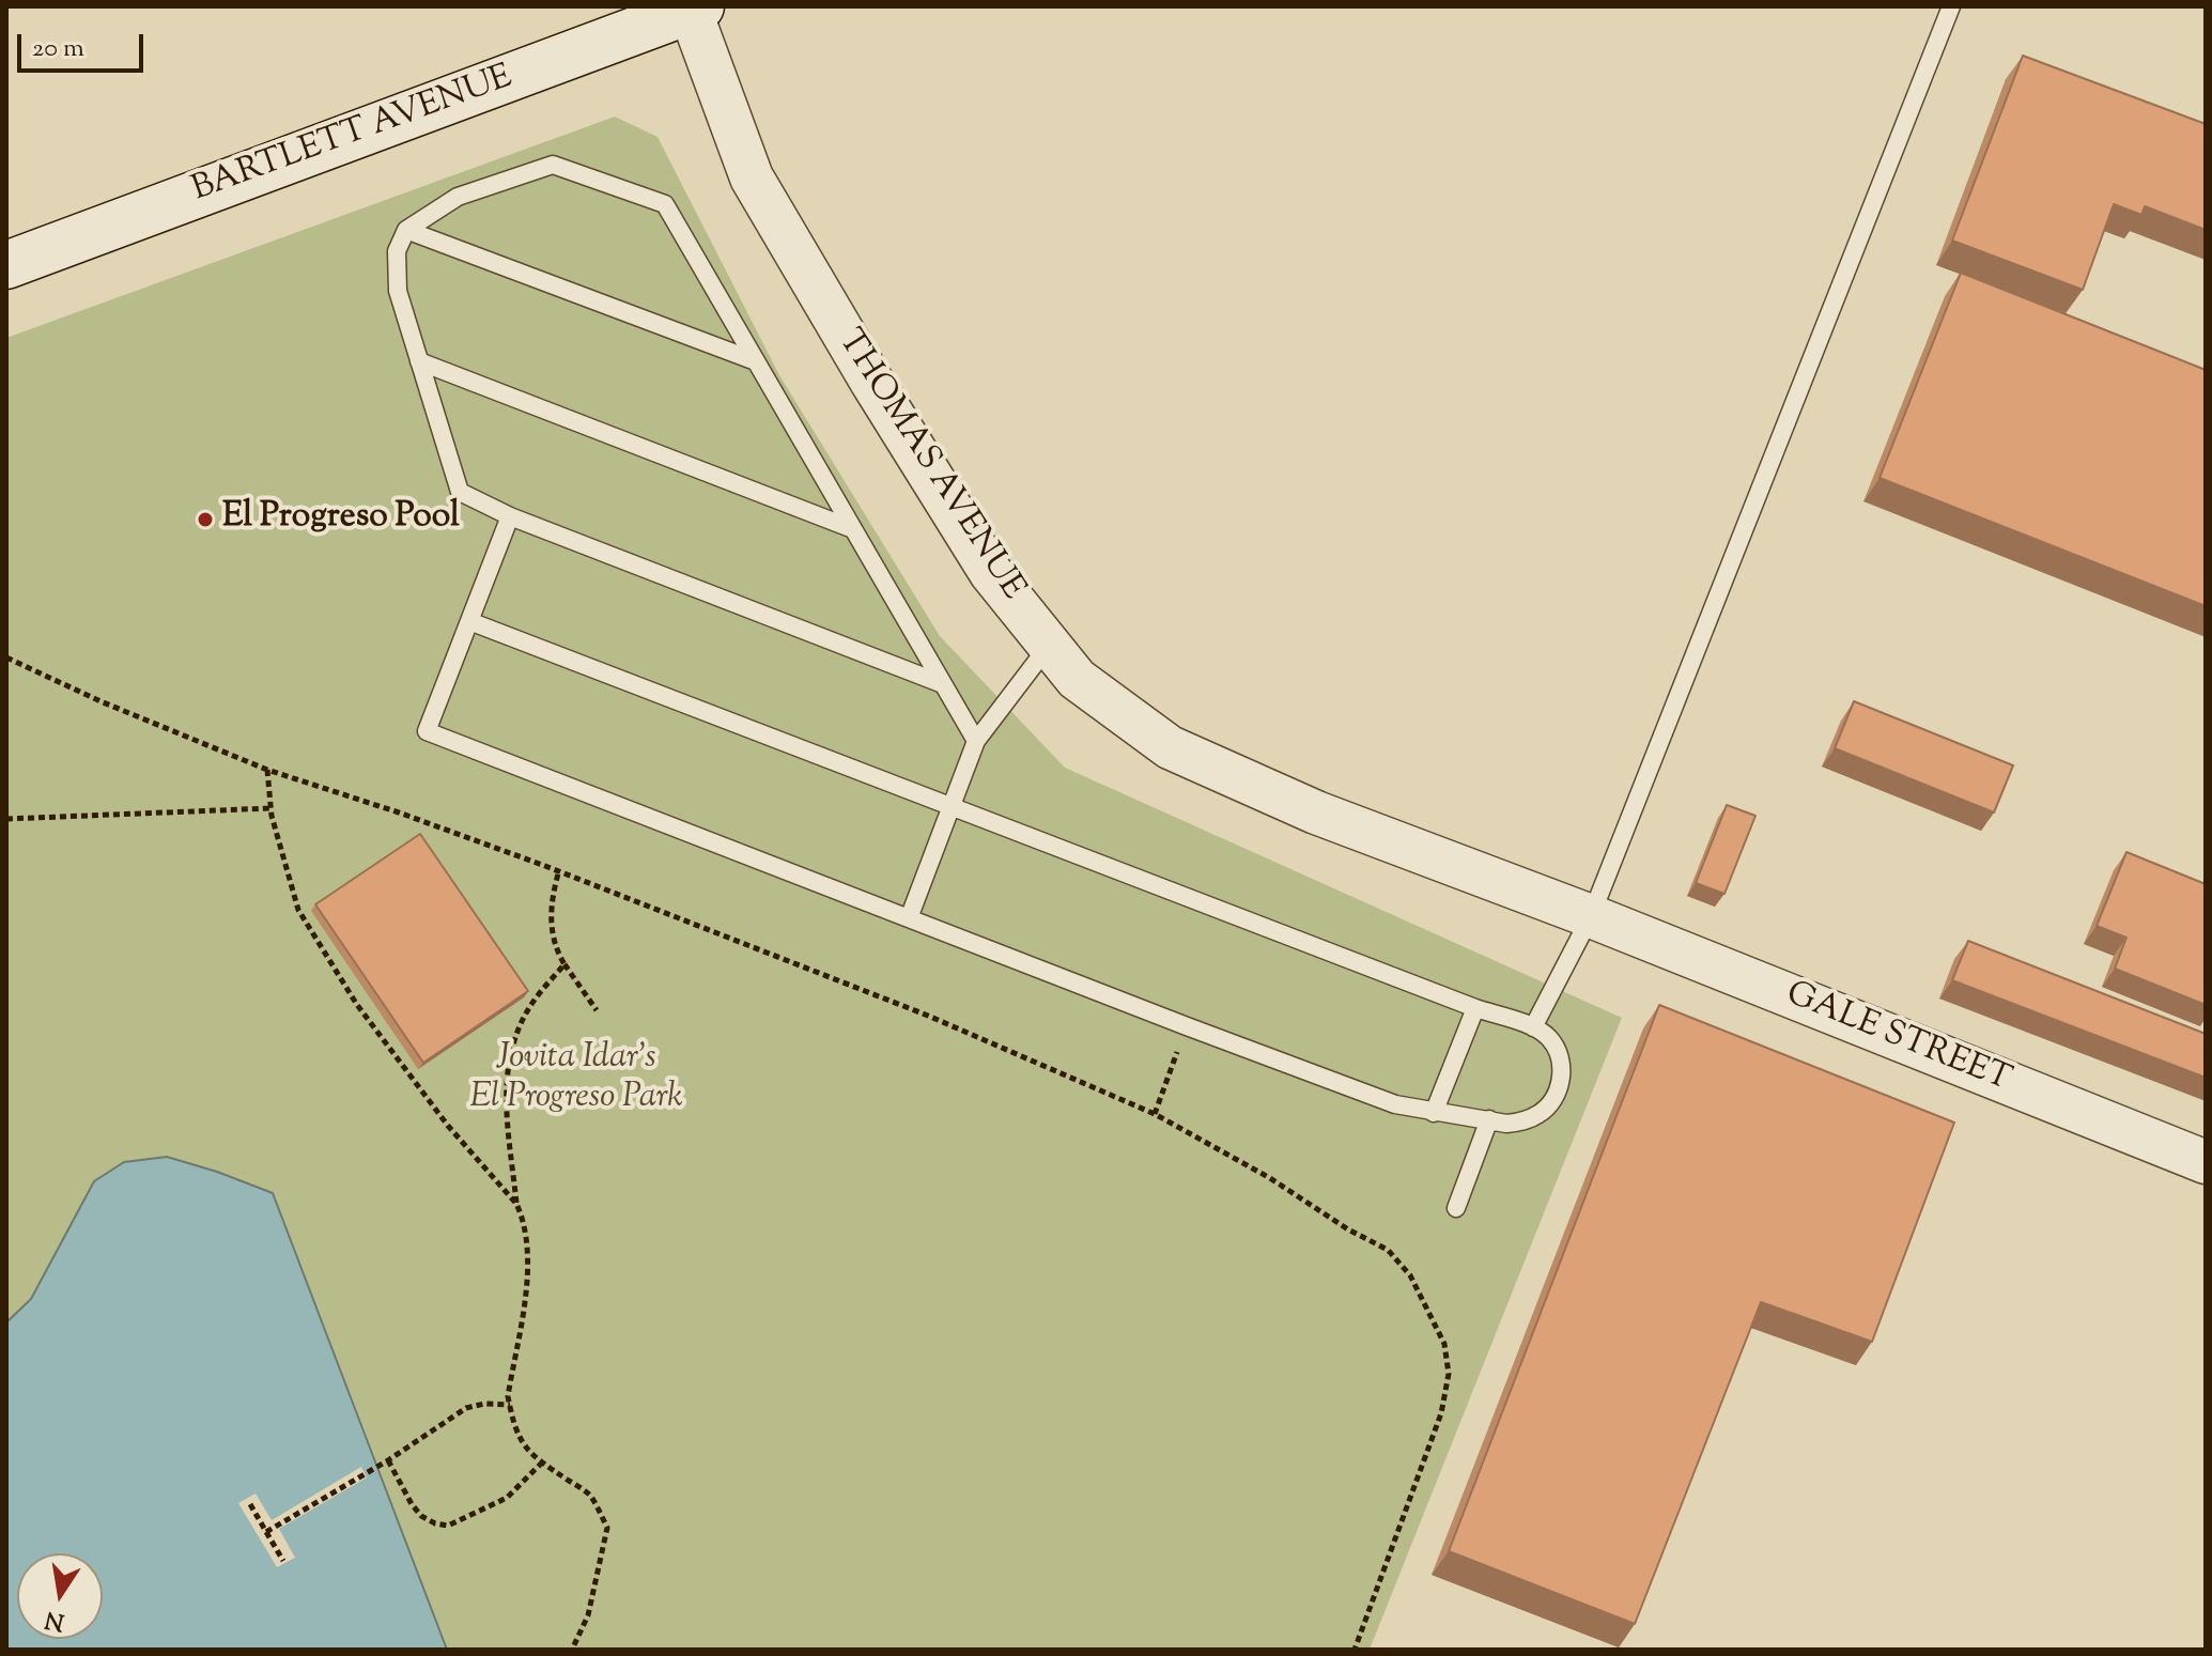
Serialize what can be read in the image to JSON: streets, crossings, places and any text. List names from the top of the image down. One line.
{"streets":{"main road":["BARTLETT AVENUE"],"street":["THOMAS AVENUE","GALE STREET"]},"crossings":[["BARTLETT AVENUE","THOMAS AVENUE"],["THOMAS AVENUE","GALE STREET"]],"parks":["Jovita Idar's El Progreso Park"],"places":["El Progreso Pool"],"scale_bar":"20 m","north":"bottom"}
